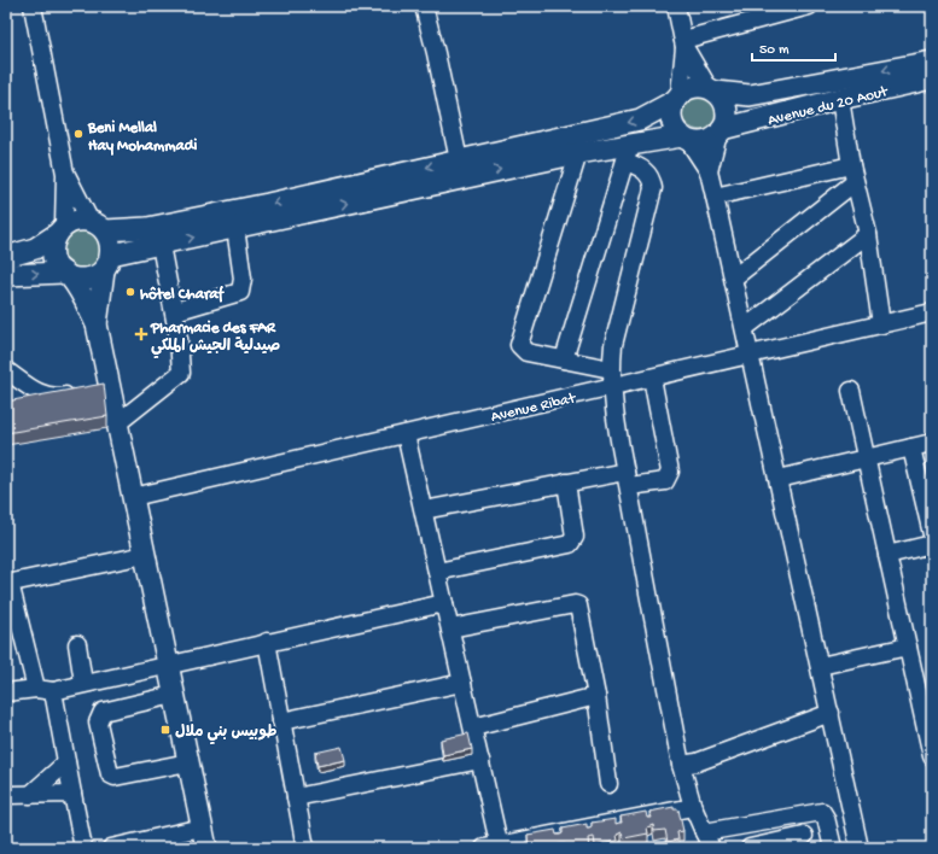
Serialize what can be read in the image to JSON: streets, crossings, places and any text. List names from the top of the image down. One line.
{"streets":{"main road":["Avenue du 20 Aout"],"street":["Avenue Ribat"]},"places":{"other":["Beni Mellal Hay Mohammadi","hôtel Charaf"],"health":["Pharmacie des FAR صيدلية الجيش الملكي"],"transit":["طوبيس بني ملال"]},"scale_bar":"50 m"}
